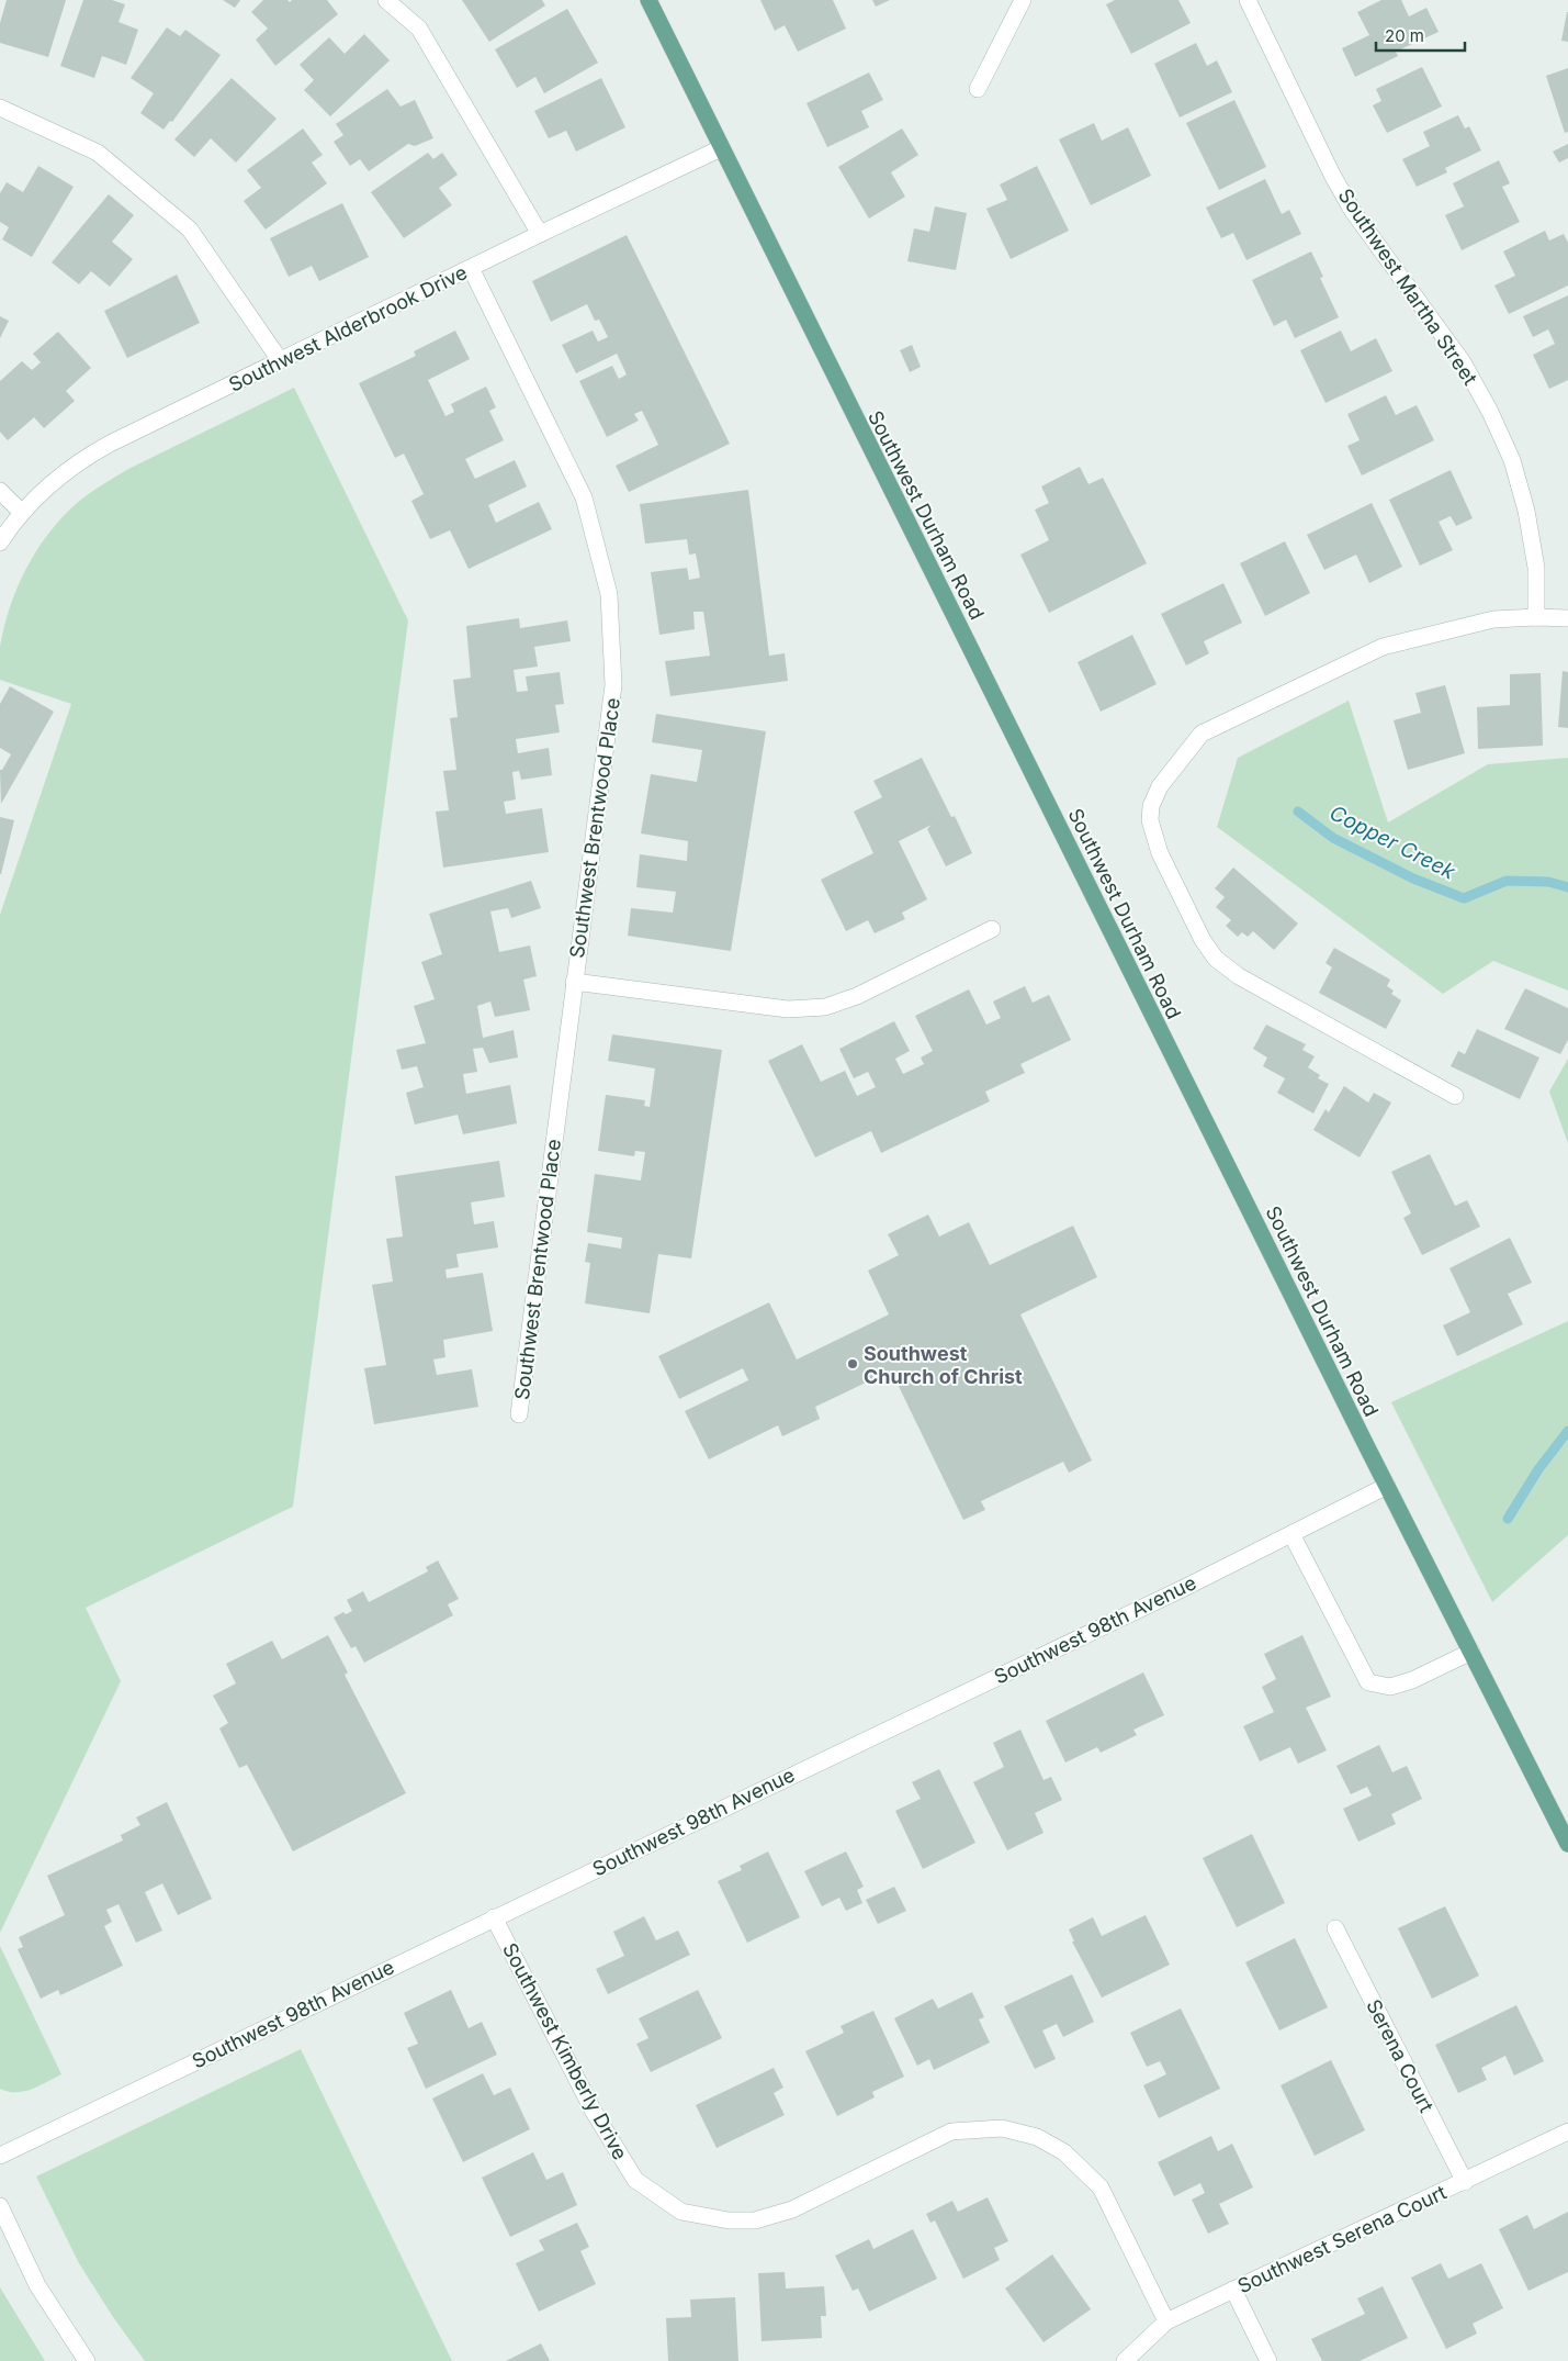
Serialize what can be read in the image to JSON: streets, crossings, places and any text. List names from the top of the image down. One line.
{"streets":{"main road":["Southwest Durham Road"],"street":["Southwest Martha Street","Southwest Alderbrook Drive","Southwest Brentwood Place","Southwest 98th Avenue","Southwest Kimberly Drive","Serena Court","Southwest Serena Court"]},"crossings":[["Southwest Alderbrook Drive","Southwest Durham Road"],["Southwest Alderbrook Drive","Southwest Brentwood Place"],["Southwest Durham Road","Southwest 98th Avenue"],["Southwest 98th Avenue","Southwest Kimberly Drive"],["Southwest Kimberly Drive","Southwest Serena Court"],["Serena Court","Southwest Serena Court"]],"water":["Copper Creek"],"places":["Southwest Church of Christ"],"scale_bar":"20 m"}
